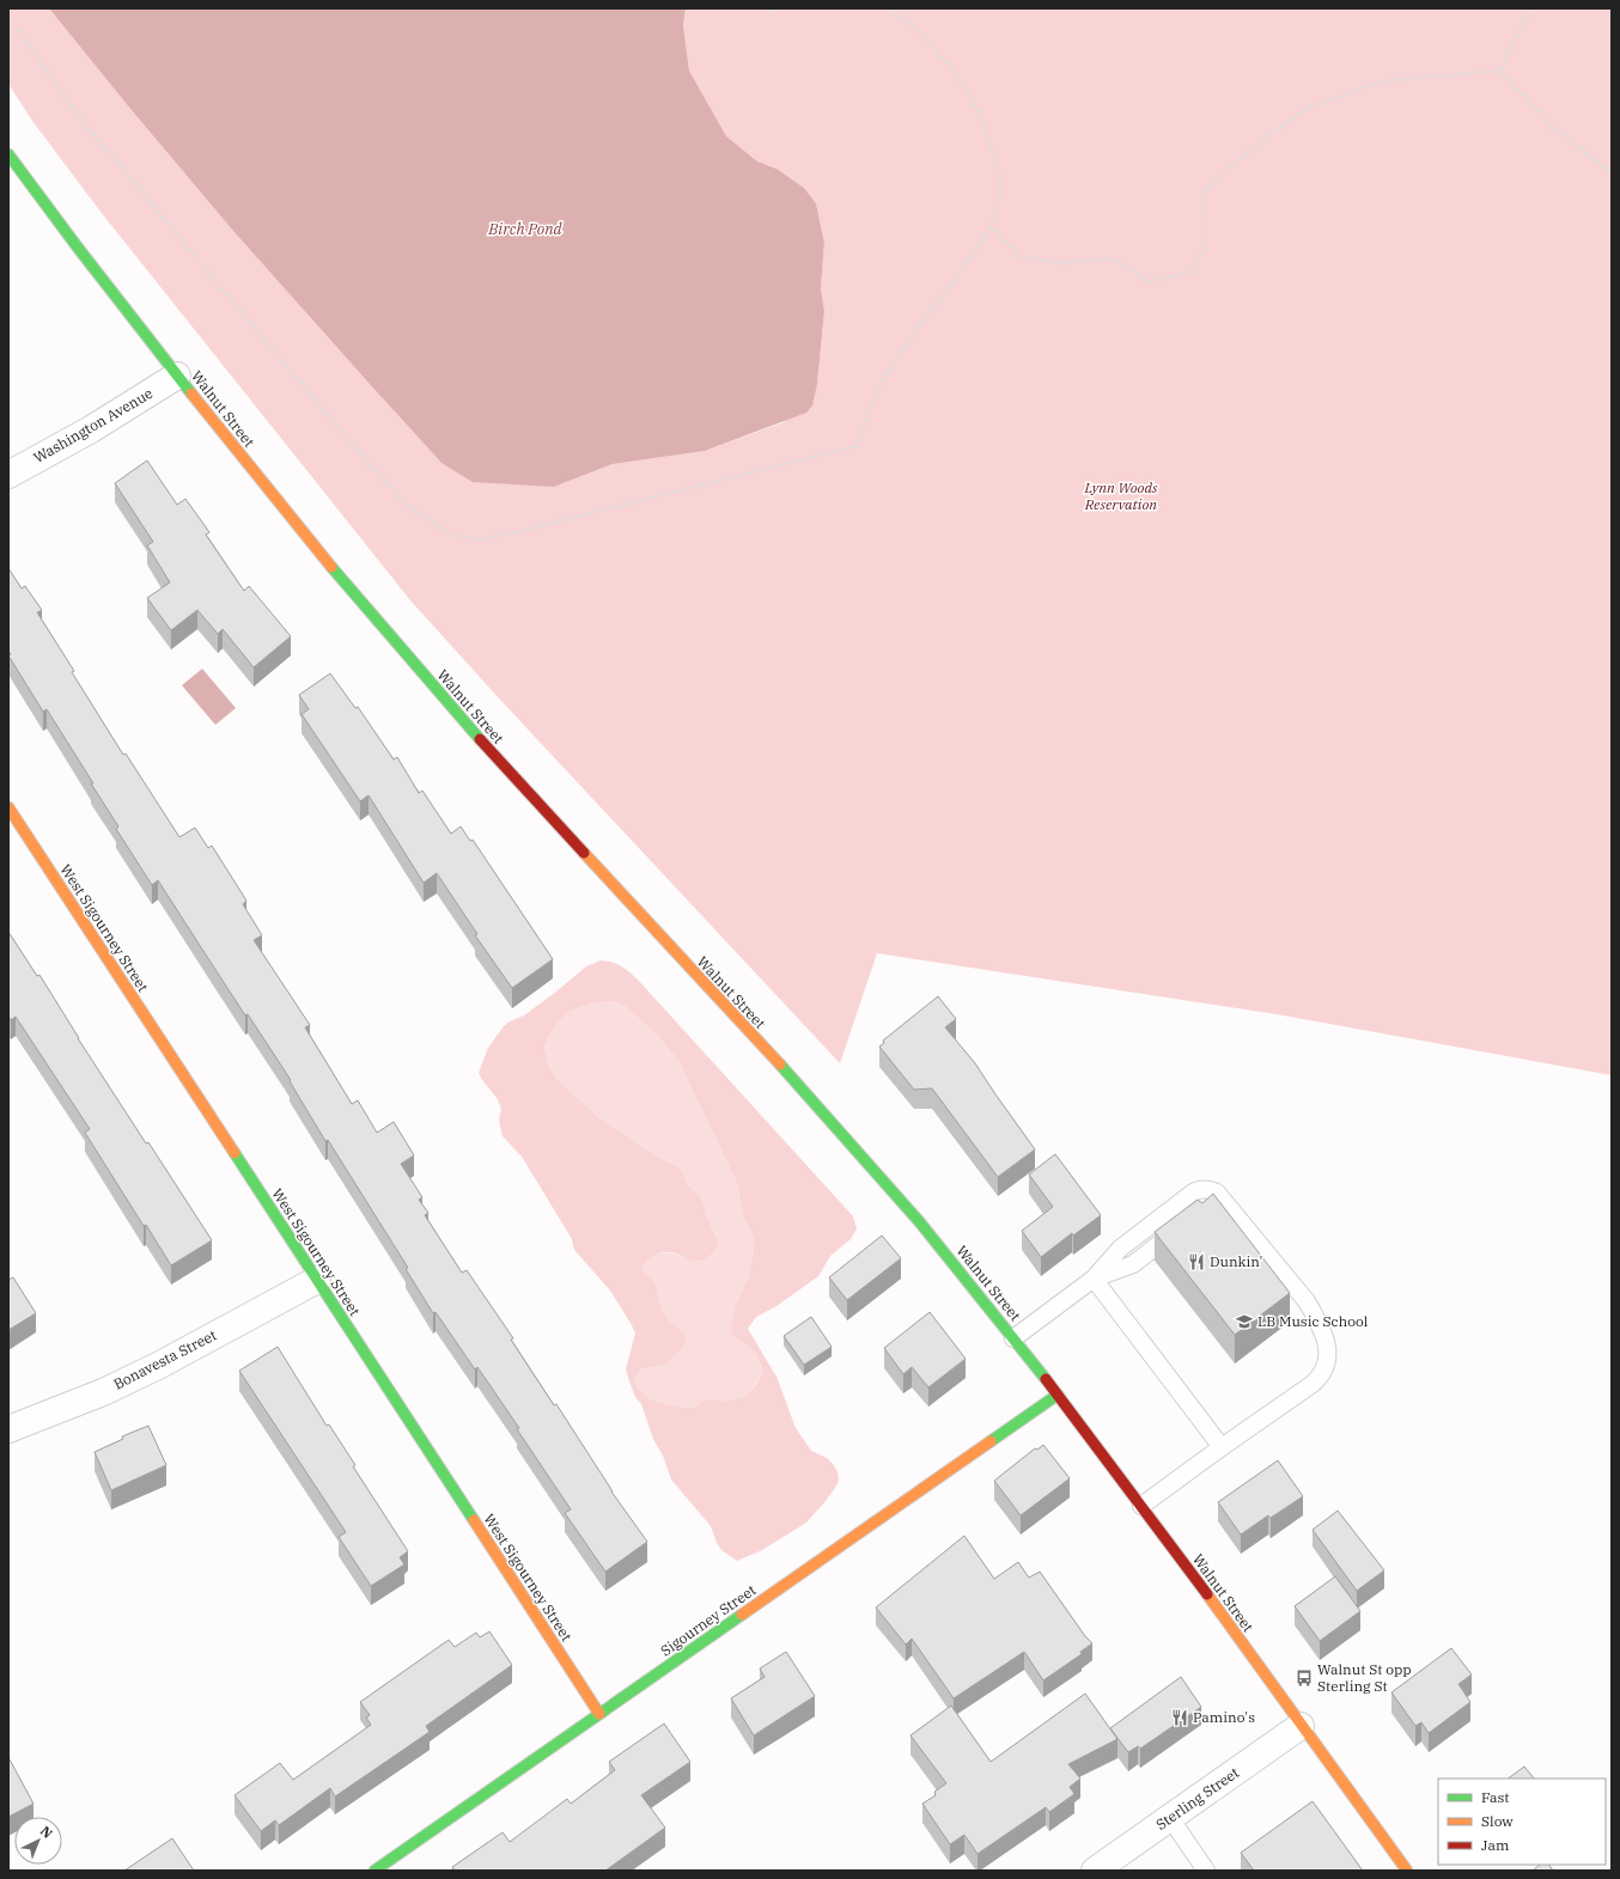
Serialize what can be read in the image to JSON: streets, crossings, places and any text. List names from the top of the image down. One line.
{"streets":{"main road":["Walnut Street","West Sigourney Street","Sigourney Street"],"street":["Washington Avenue","Bonavesta Street","Sterling Street"]},"crossings":[["Walnut Street","Washington Avenue"],["Walnut Street","Sigourney Street"],["Walnut Street","Sterling Street"],["West Sigourney Street","Bonavesta Street"],["West Sigourney Street","Sigourney Street"]],"water":["Birch Pond"],"parks":["Lynn Woods Reservation"],"places":{"restaurant":["Dunkin'","Pamino's"],"school or university":["LB Music School"],"bus stop":["Walnut St opp Sterling St"]},"legend":["Fast","Slow","Jam"],"north":"top right"}
